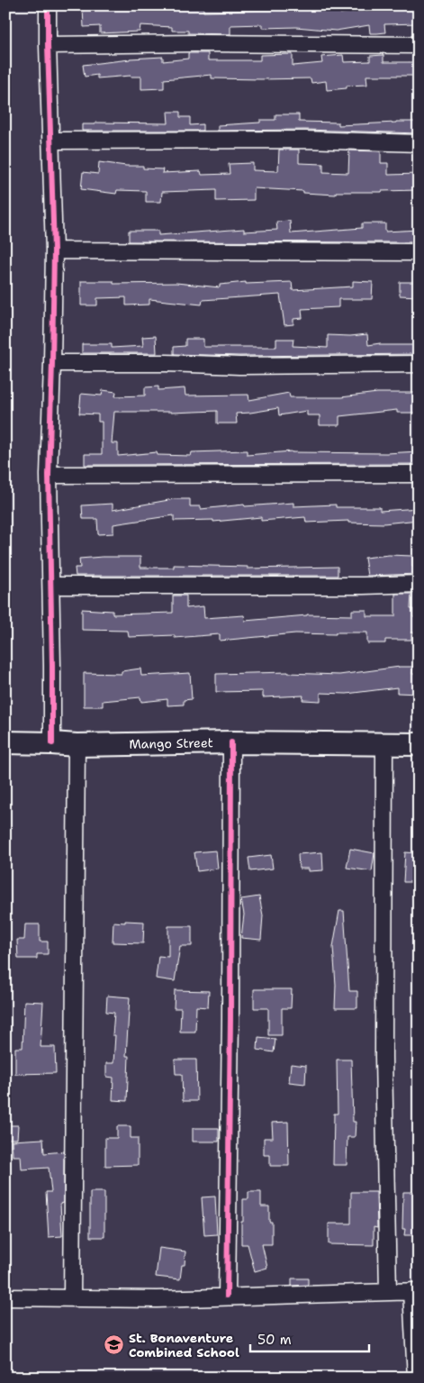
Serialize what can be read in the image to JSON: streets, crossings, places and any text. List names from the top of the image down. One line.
{"streets":{"main road":["Mango Street"]},"places":{"school or university":["St. Bonaventure Combined School"]},"scale_bar":"50 m"}
